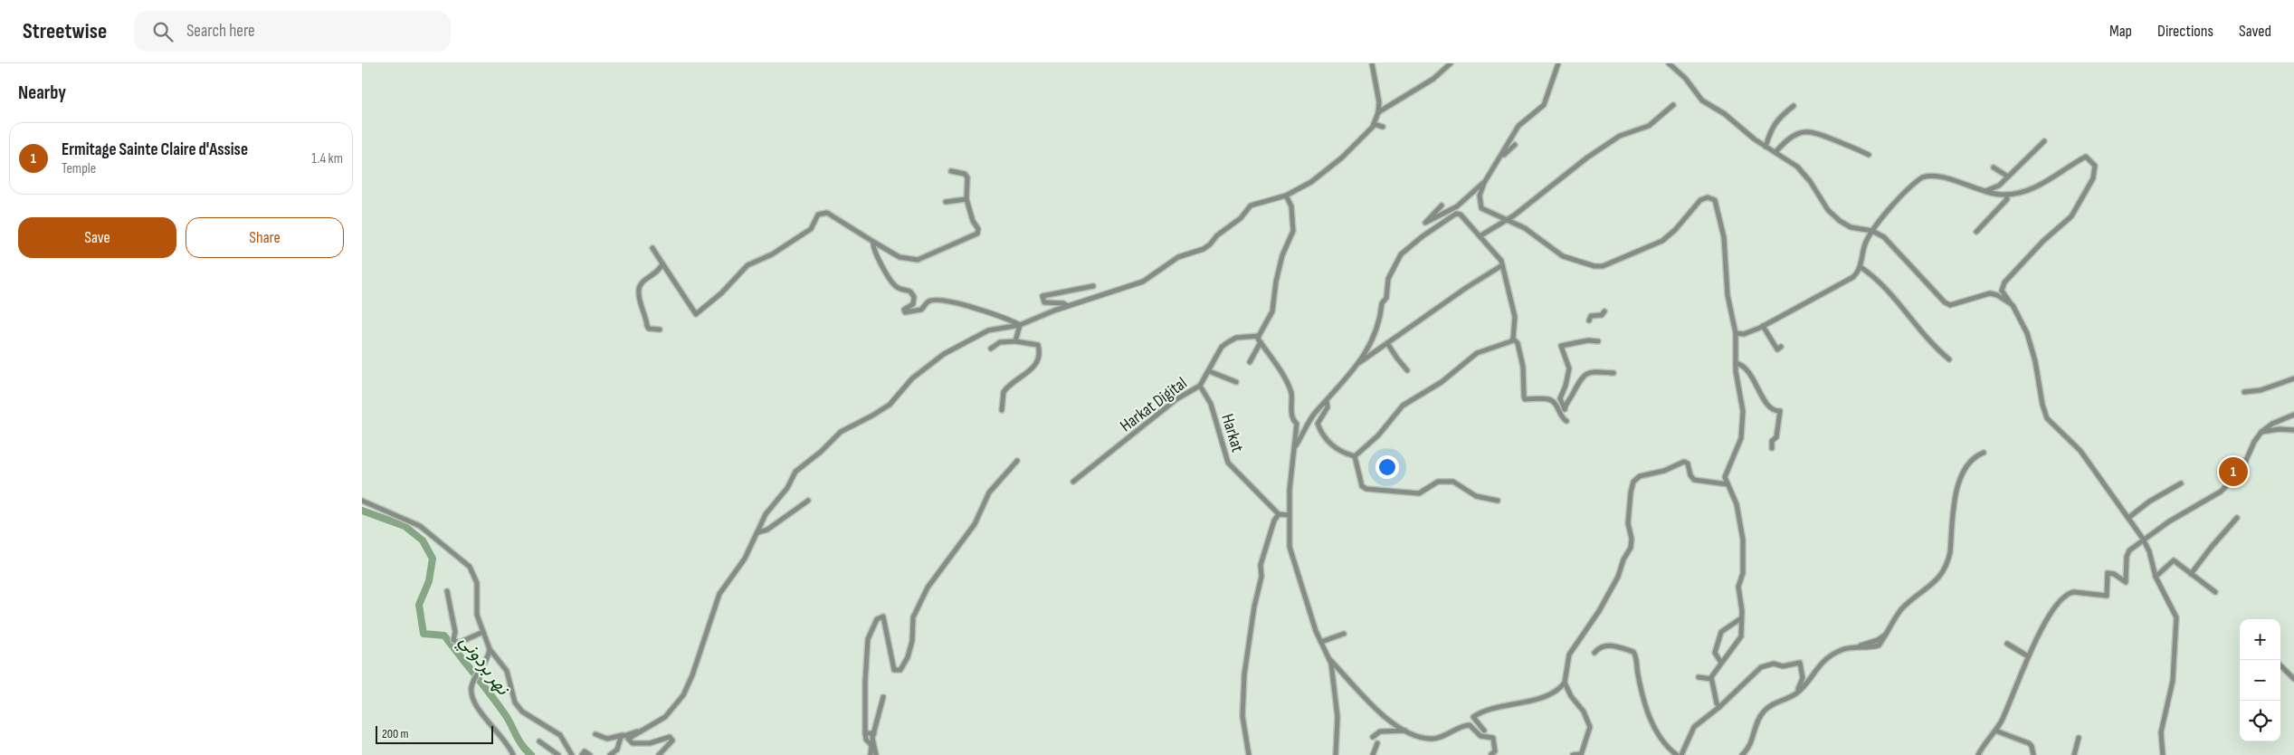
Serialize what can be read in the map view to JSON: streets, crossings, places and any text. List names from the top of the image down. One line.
{"streets":{"street":["Harkat Digital","Harkat"]},"crossings":[["Harkat Digital","Harkat"]],"water":["نهر بردوني"],"scale_bar":"200 m","page":{"header":"Streetwise","search":"Search here","nav":["Map","Directions","Saved"],"heading":"Nearby","list":[{"mark":"1","name":"Ermitage Sainte Claire d'Assise","note":"Temple","value":"1.4 km"}],"buttons":["Save","Share"],"pins":"1","map_buttons":["+","−"],"scale":"200 m"}}
